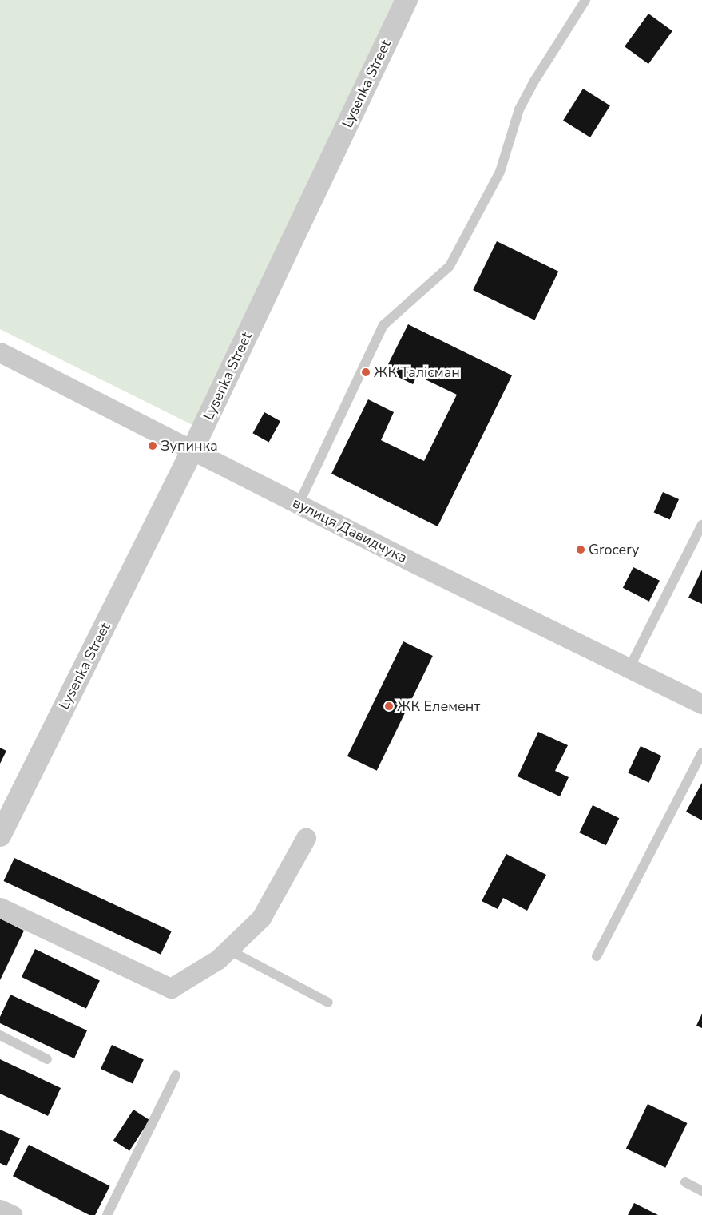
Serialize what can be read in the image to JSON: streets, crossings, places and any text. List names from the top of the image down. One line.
{"streets":{"street":["Lysenka Street","вулиця Давидчука"]},"crossings":[["Lysenka Street","вулиця Давидчука"]],"places":["ЖК Талiсман","Зупинка","Grocery","ЖК Елемент"]}
